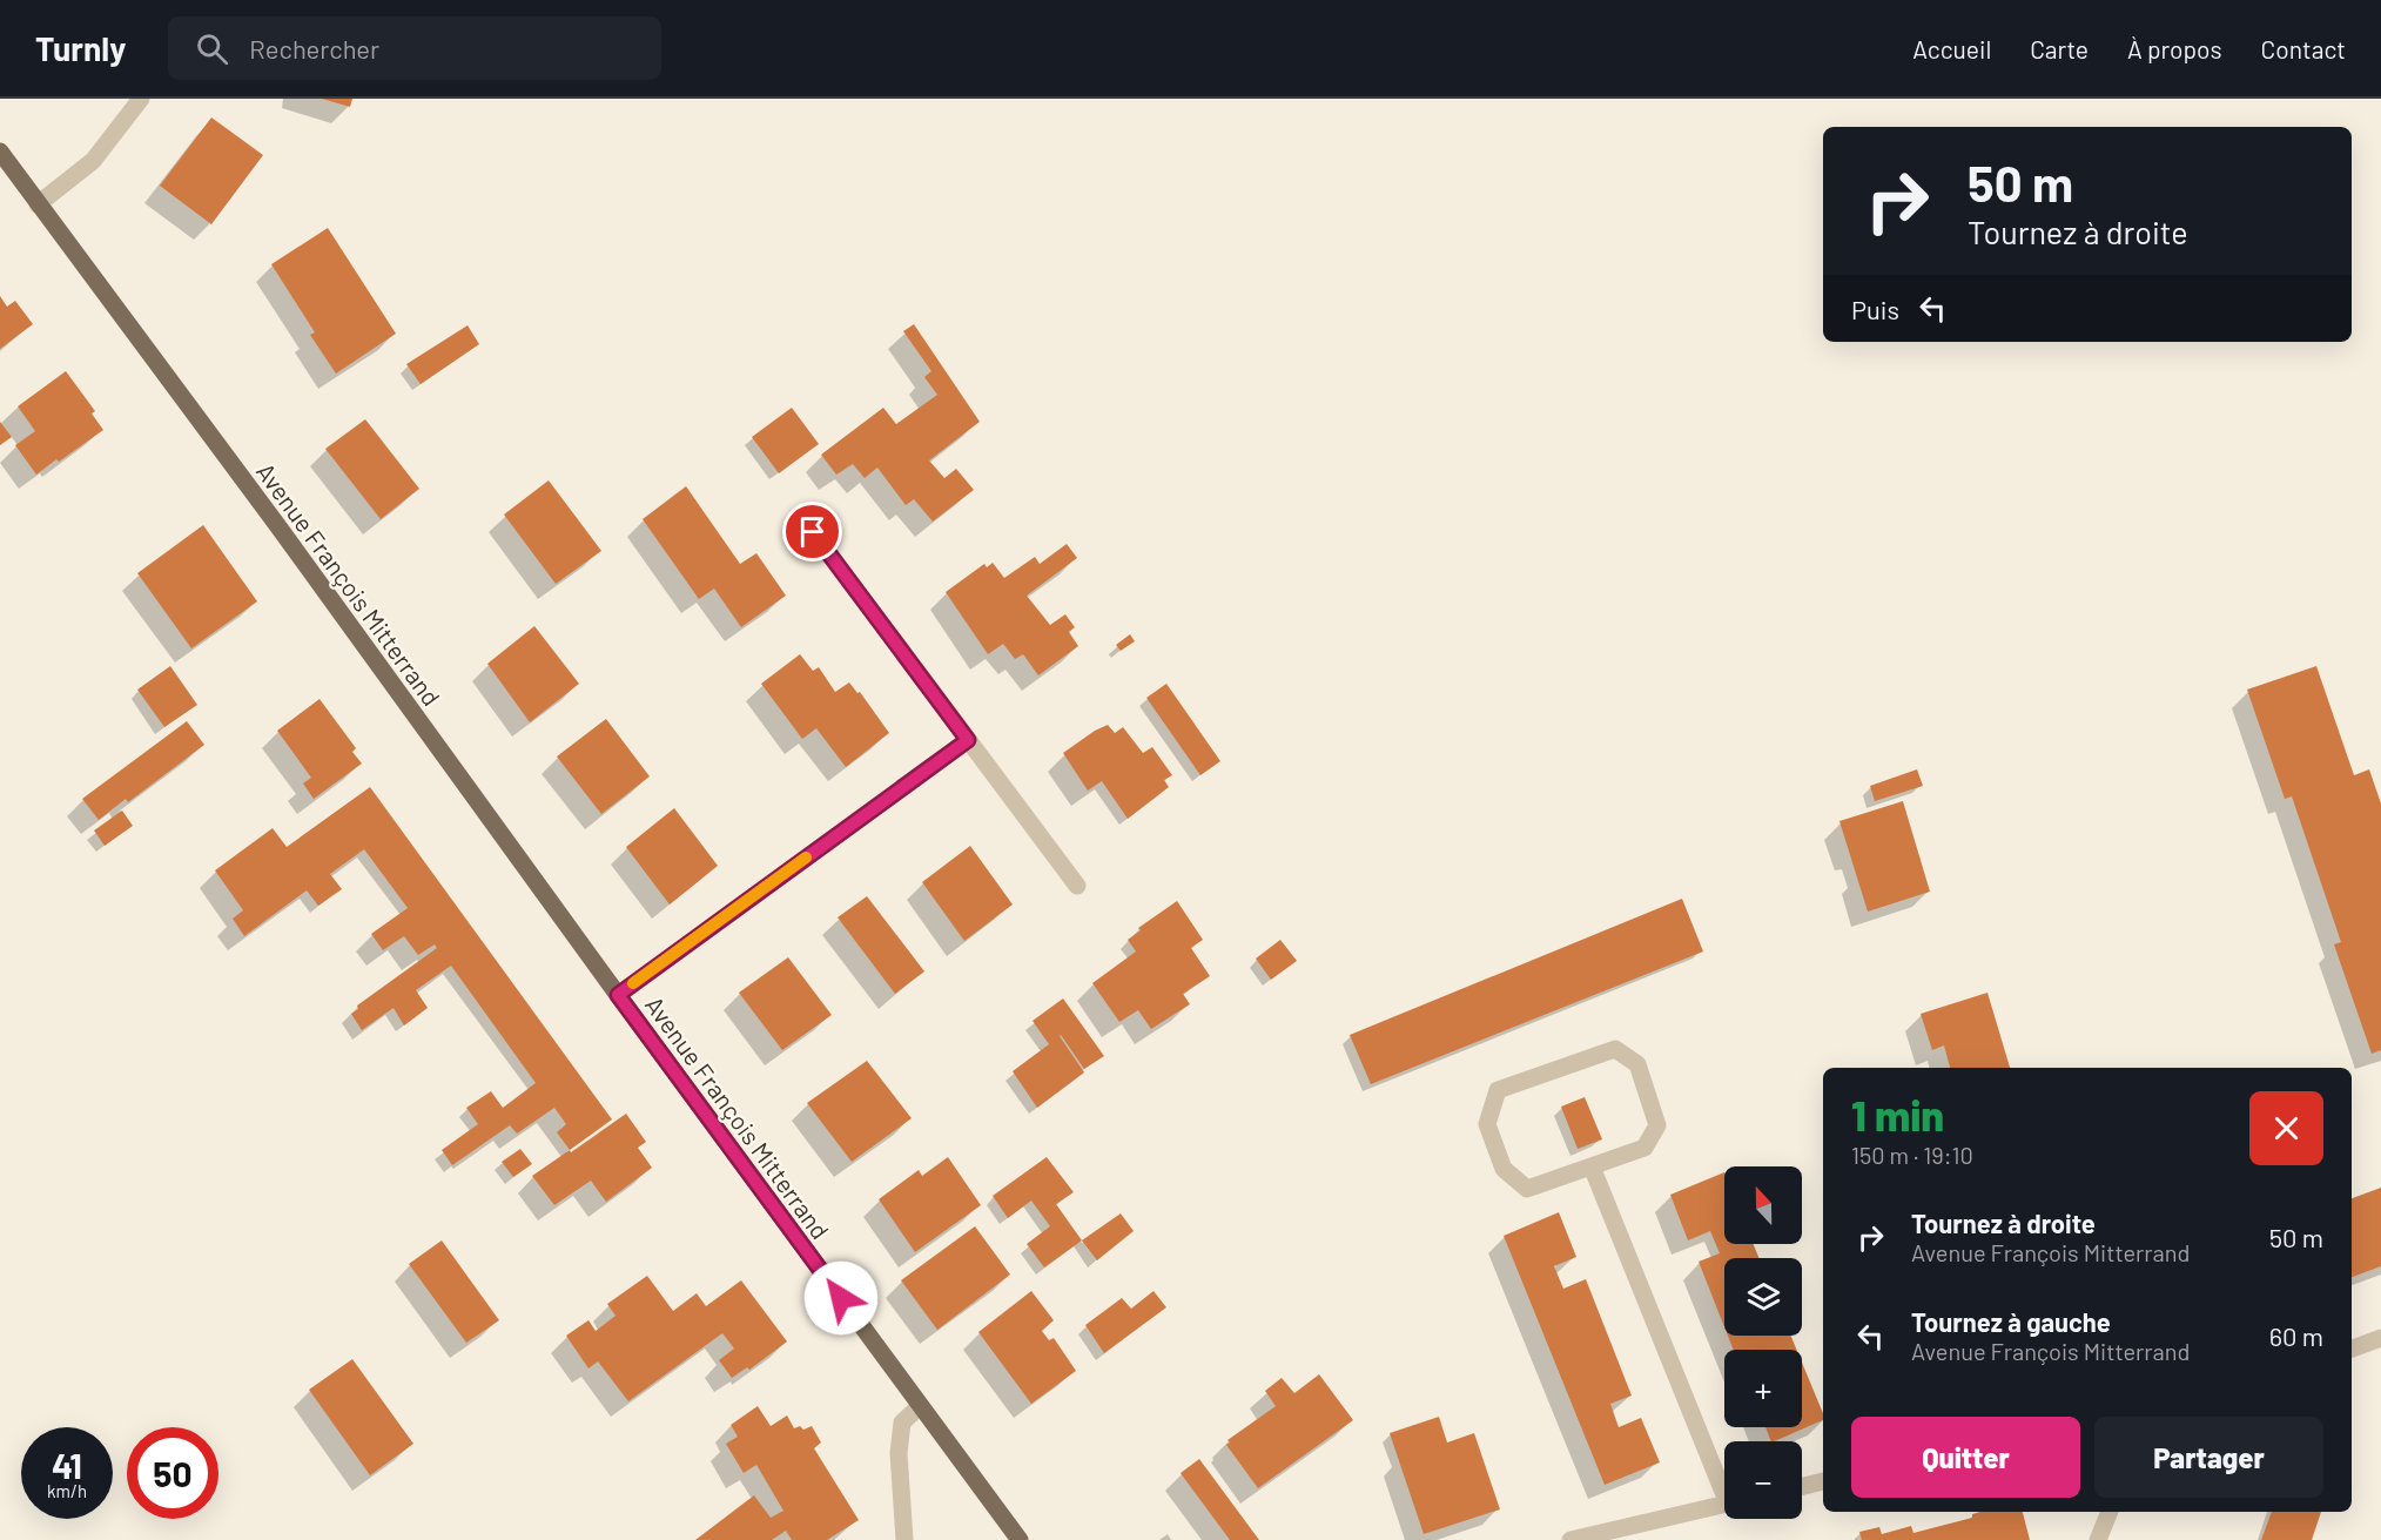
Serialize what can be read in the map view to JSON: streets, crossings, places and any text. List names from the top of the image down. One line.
{"streets":{"main road":["Avenue François Mitterrand"]},"north":"top","page":{"header":"Turnly","search":"Rechercher","nav":["Accueil","Carte","À propos","Contact"],"turn":["50 m","Tournez à droite"],"then":"Puis","heading":["1 min","150 m · 19:10"],"map_buttons":["+","−"],"list":[{"name":"Tournez à droite","note":"Avenue François Mitterrand","value":"50 m"},{"name":"Tournez à gauche","note":"Avenue François Mitterrand","value":"60 m"}],"buttons":["Quitter","Partager"],"speed":"41 km/h","limit":"50"}}
